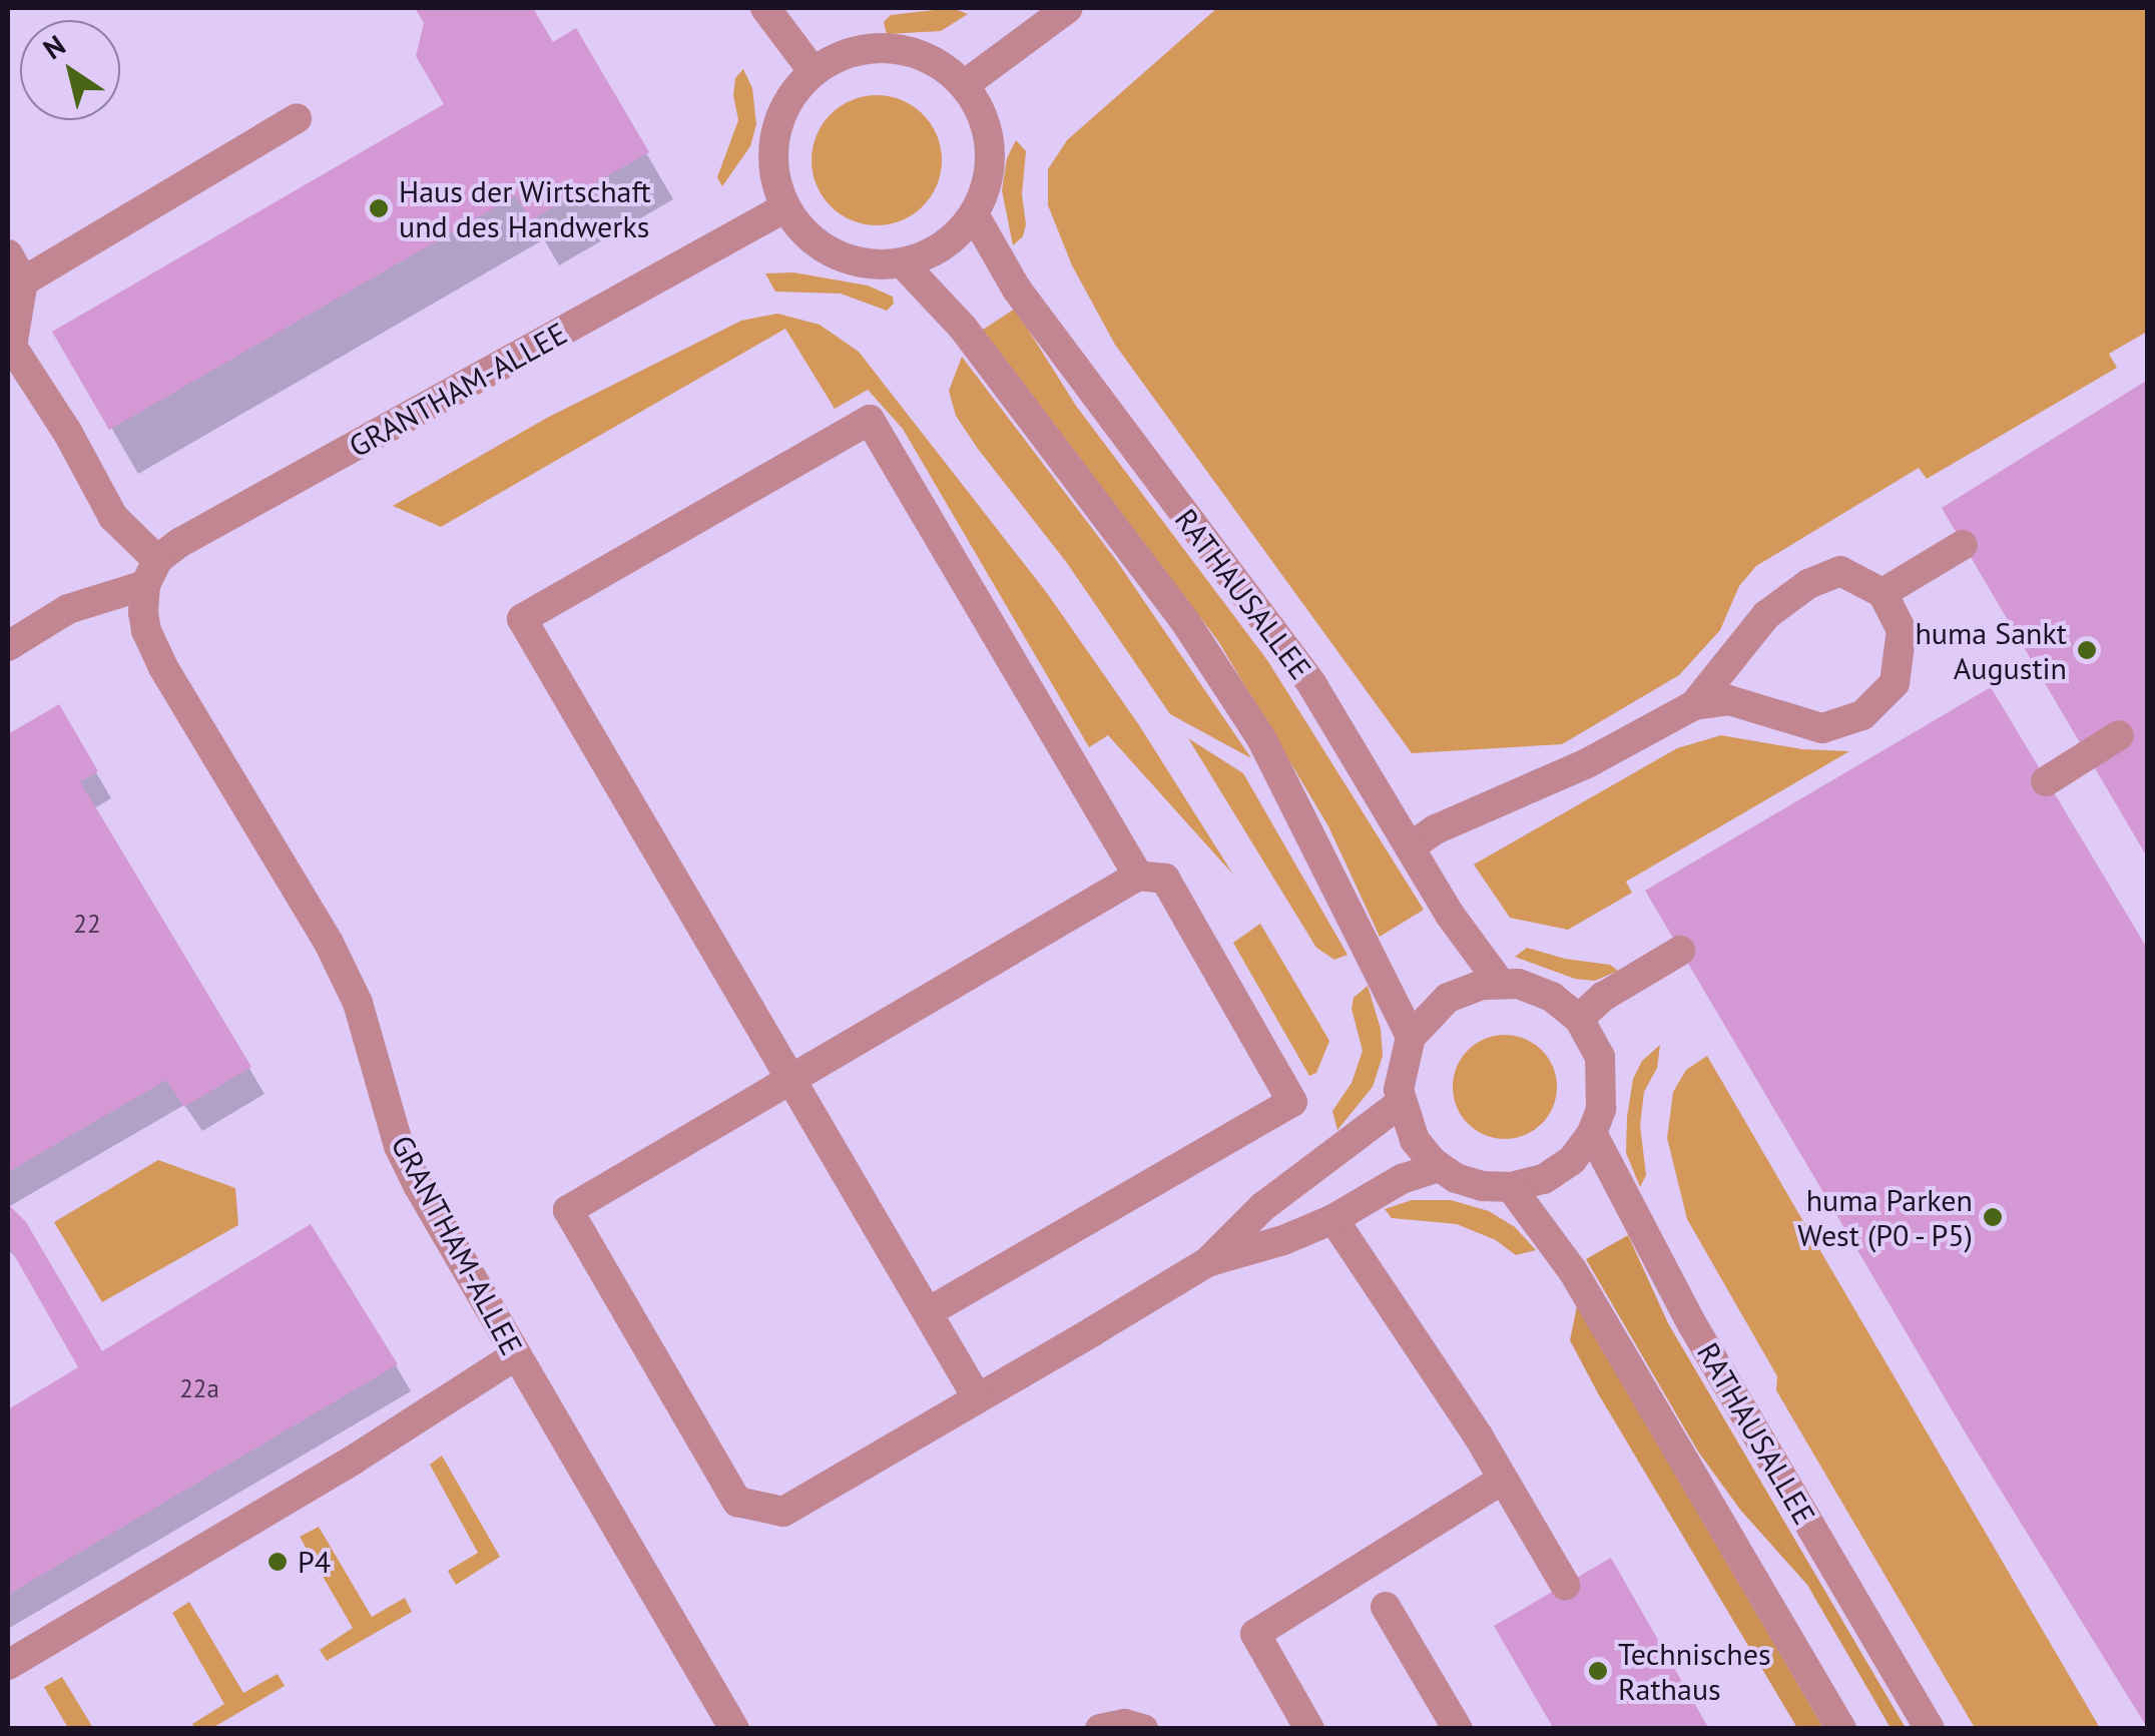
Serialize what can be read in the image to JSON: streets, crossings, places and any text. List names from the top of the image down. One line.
{"streets":{"street":["GRANTHAM-ALLEE","RATHAUSALLEE"]},"crossings":[["GRANTHAM-ALLEE","RATHAUSALLEE"]],"places":["Haus der Wirtschaft und des Handwerks","huma Sankt Augustin","huma Parken West (P0 - P5)","P4","Technisches Rathaus"],"house_numbers":["22","22a"],"north":"top left"}
